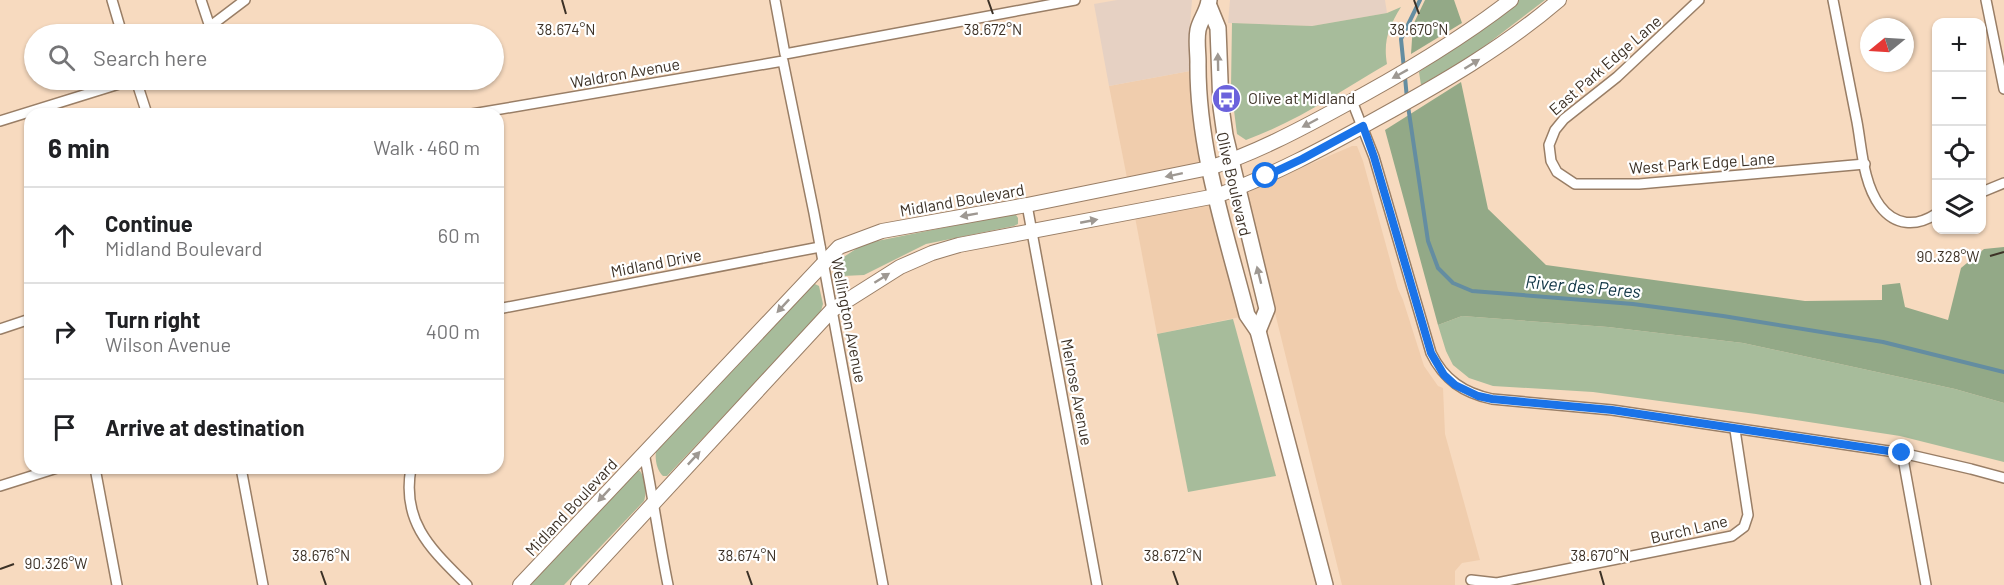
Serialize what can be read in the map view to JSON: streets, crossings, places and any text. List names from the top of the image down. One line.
{"streets":{"main road":["Olive Boulevard","Midland Boulevard"],"street":["East Park Edge Lane","Waldron Avenue","West Park Edge Lane","Midland Drive","Wellington Avenue","Melrose Avenue","Burch Lane"]},"crossings":[["East Park Edge Lane","West Park Edge Lane"],["Waldron Avenue","Wellington Avenue"],["Olive Boulevard","Midland Boulevard"],["Midland Boulevard","Wellington Avenue"],["Midland Boulevard","Melrose Avenue"],["Midland Drive","Wellington Avenue"]],"water":["River des Peres"],"places":{"bus stop":["Olive at Midland"]},"north":"left","page":{"map_buttons":["+","−"],"search":"Search here","heading":["6 min","Walk · 460 m"],"list":[["Continue","Midland Boulevard","60 m"],["Turn right","Wilson Avenue","400 m"],"Arrive at destination"]},"coordinates":["38.674°N","38.672°N","38.670°N","90.328°W","38.676°N","90.326°W"]}
